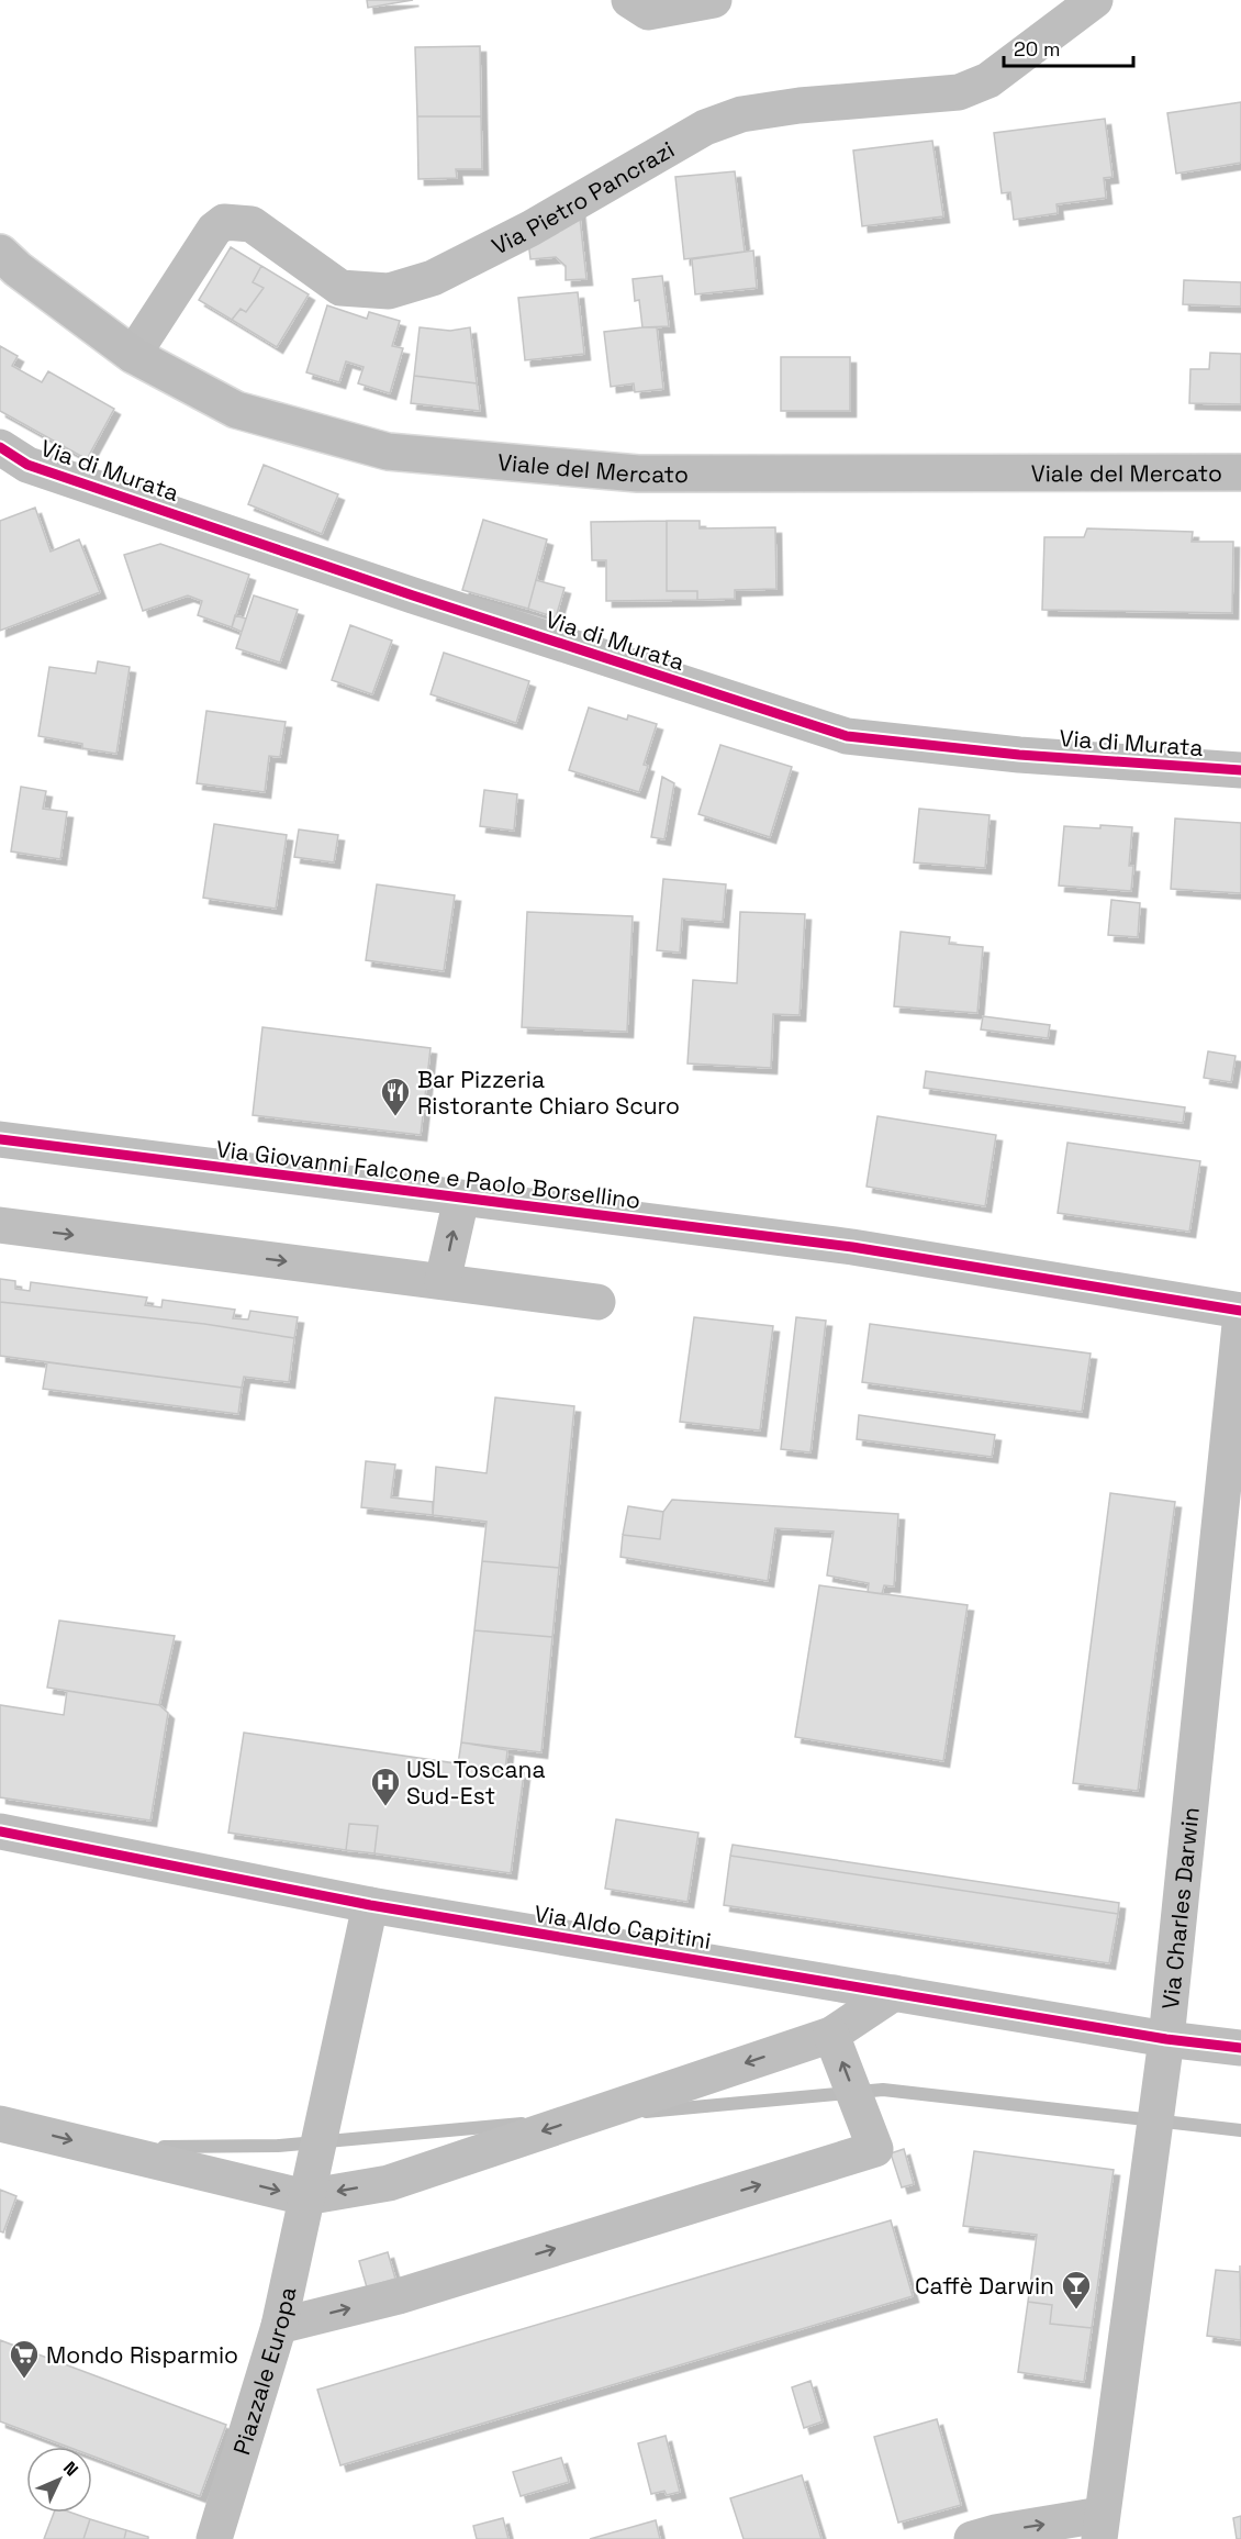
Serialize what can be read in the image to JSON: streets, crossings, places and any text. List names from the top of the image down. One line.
{"streets":{"main road":["Viale del Mercato"],"street":["Via Pietro Pancrazi","Via di Murata","Via Giovanni Falcone e Paolo Borsellino","Via Charles Darwin","Via Aldo Capitini","Piazzale Europa"]},"crossings":[["Via Pietro Pancrazi","Viale del Mercato"],["Via Giovanni Falcone e Paolo Borsellino","Via Charles Darwin"],["Via Charles Darwin","Via Aldo Capitini"],["Via Aldo Capitini","Piazzale Europa"]],"places":{"restaurant":["Bar Pizzeria Ristorante Chiaro Scuro"],"hospital":["USL Toscana Sud-Est"],"bar":["Caffè Darwin"],"supermarket":["Mondo Risparmio"]},"scale_bar":"20 m","north":"top right"}
